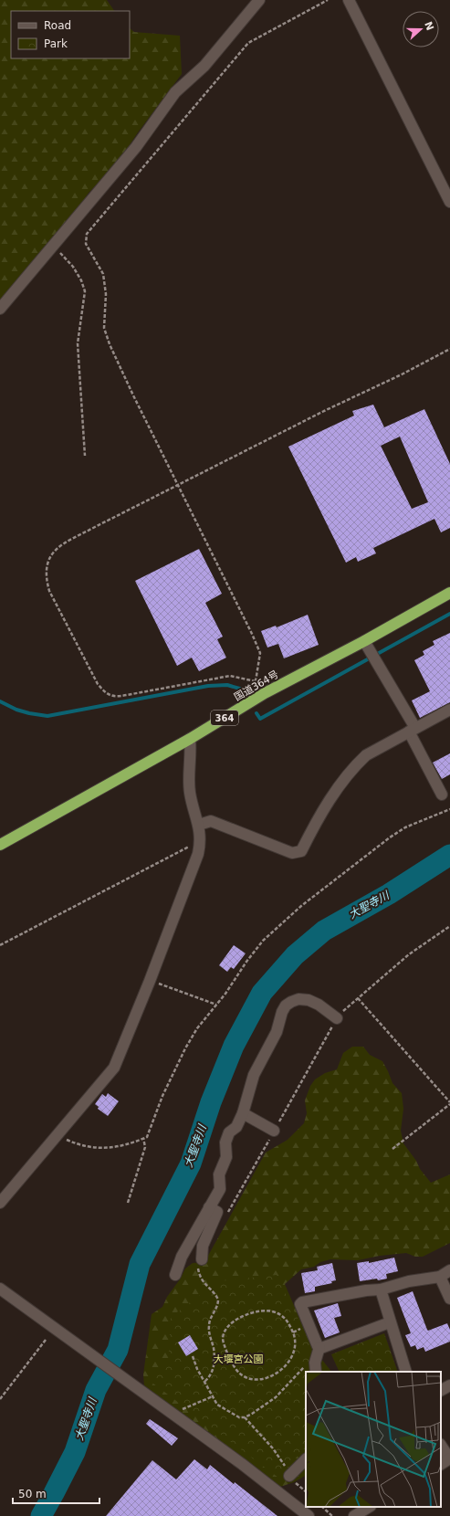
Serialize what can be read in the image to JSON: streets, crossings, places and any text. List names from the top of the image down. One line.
{"streets":{"highway":["国道364号","364"]},"water":["大聖寺川"],"parks":["大堰宮公園"],"legend":["Road","Park"],"scale_bar":"50 m","north":"right"}
